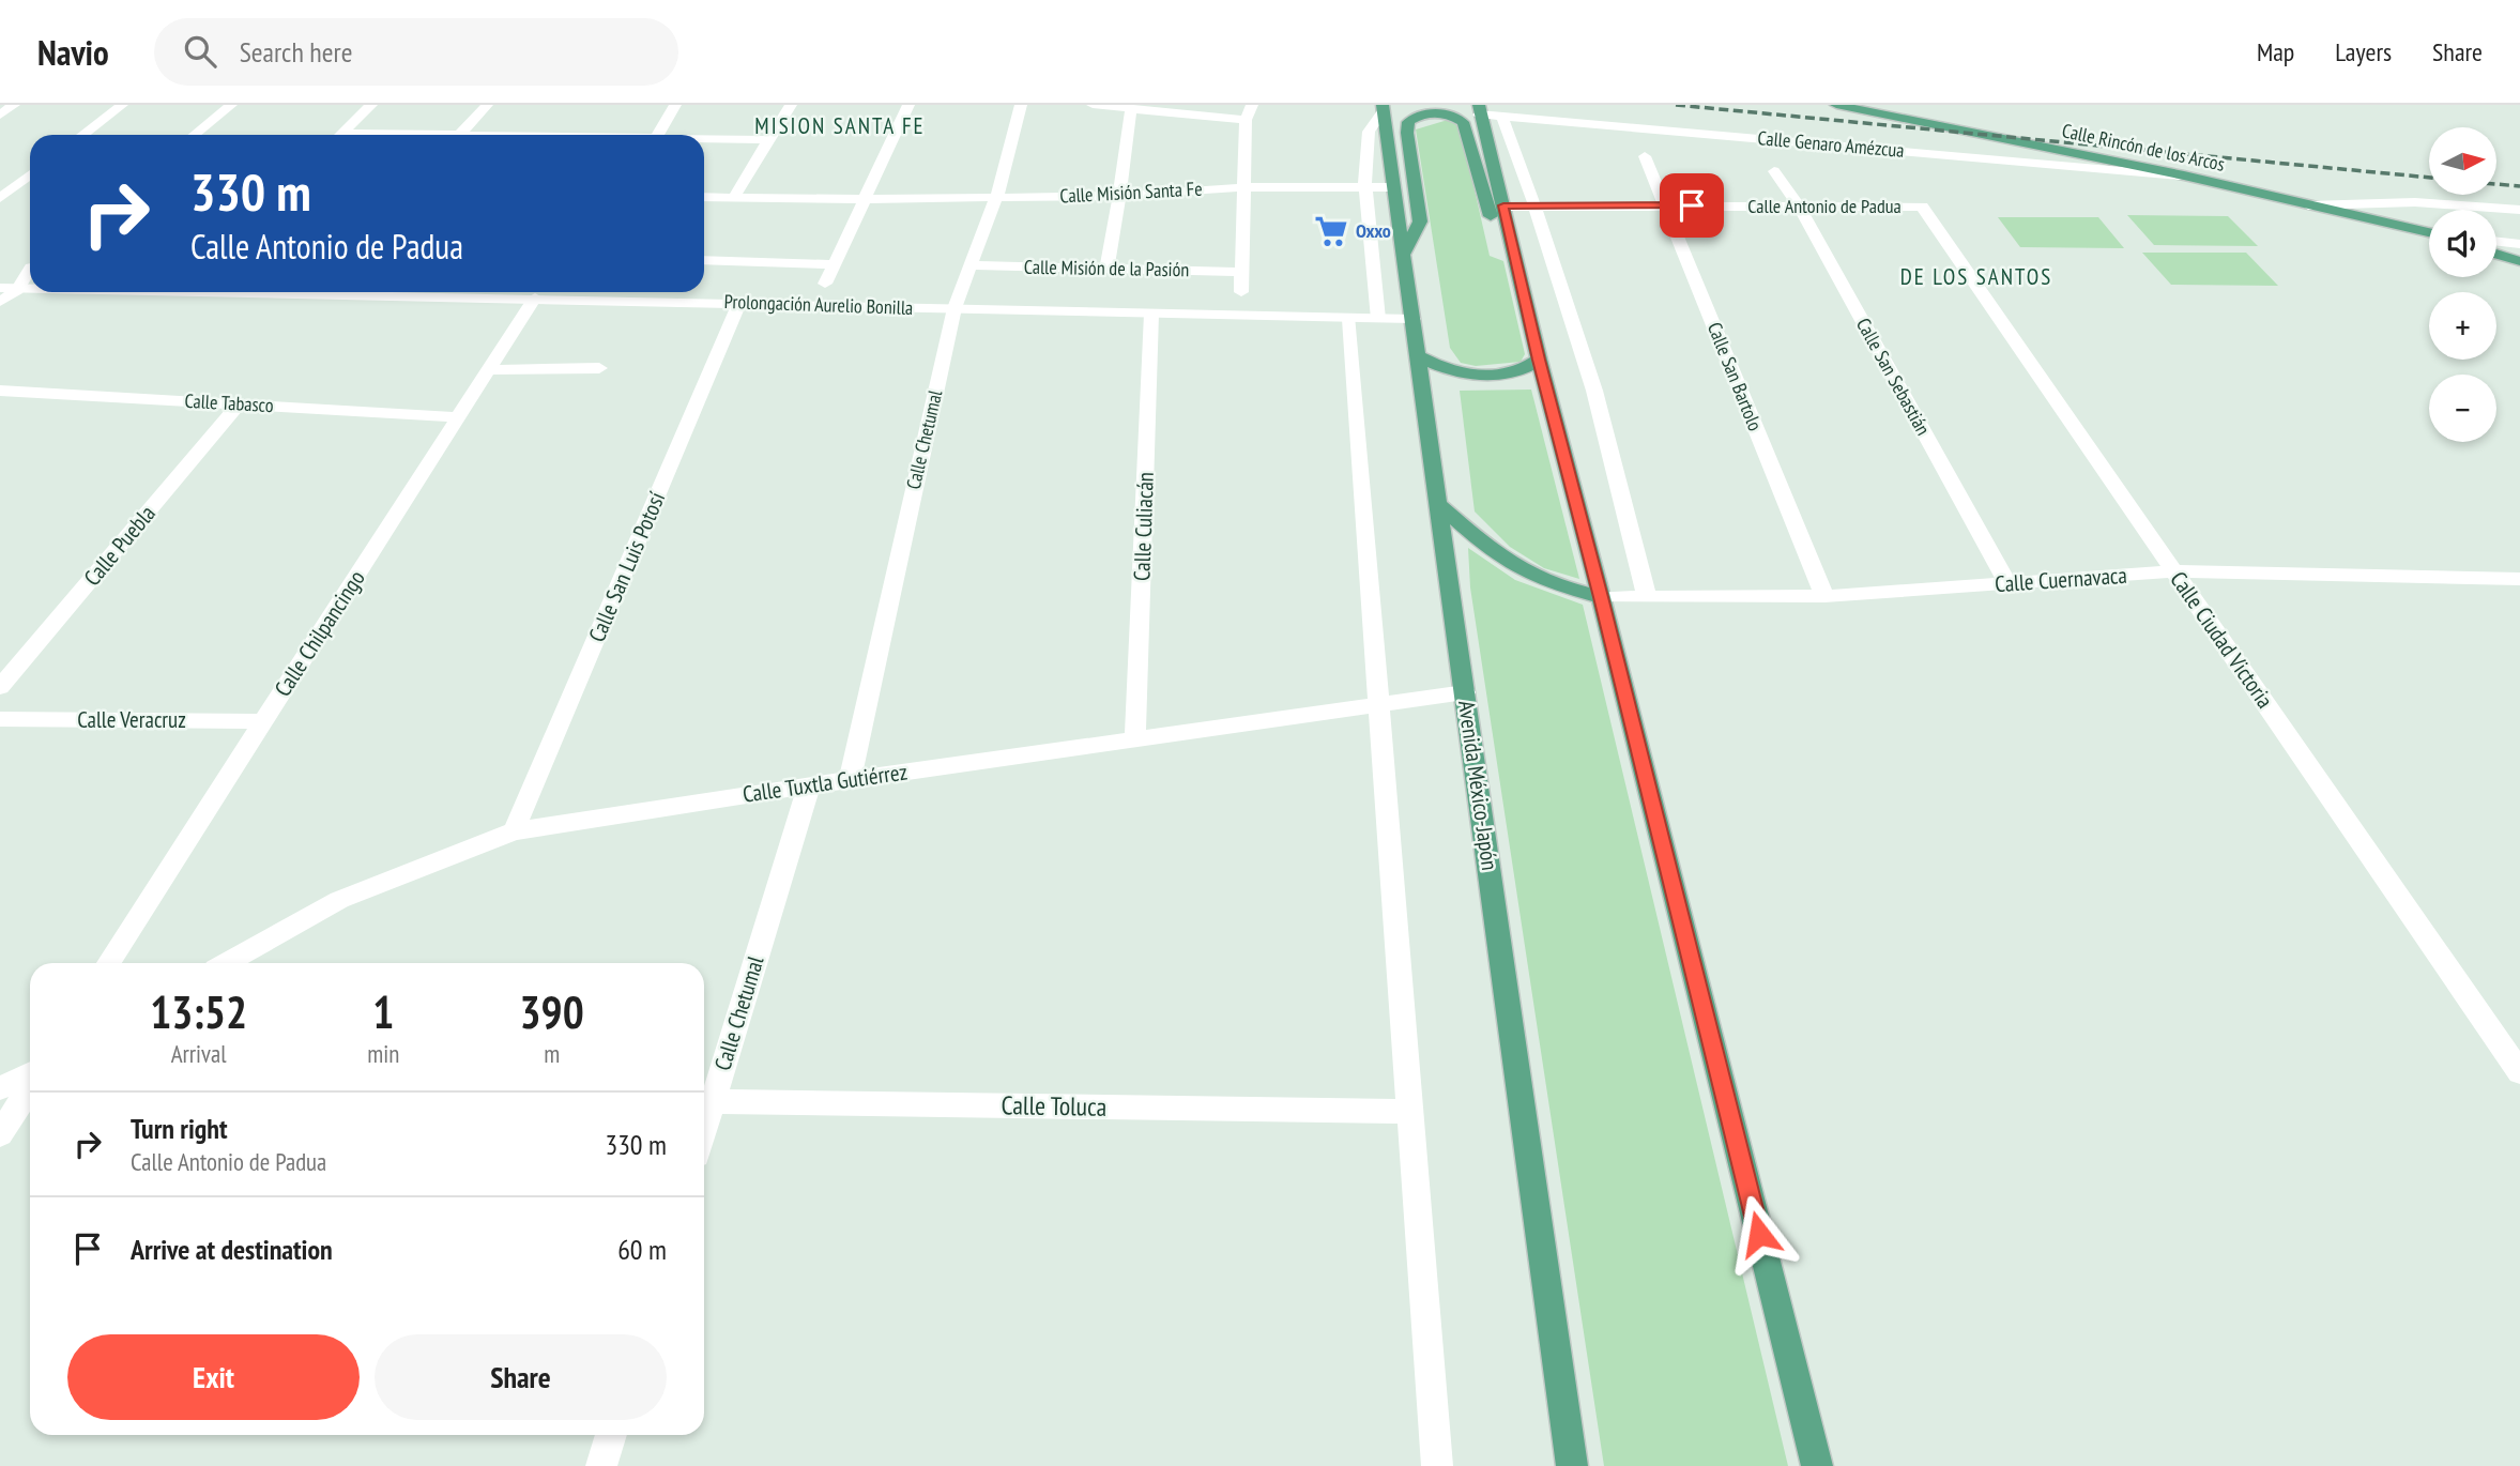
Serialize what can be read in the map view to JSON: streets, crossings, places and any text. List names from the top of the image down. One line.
{"streets":{"main road":["Calle Rincón de los Arcos","Avenida México-Japón"],"street":["Calle Genaro Amézcua","Calle Misión Santa Fe","Calle Antonio de Padua","Calle Misión de la Pasión","Prolongación Aurelio Bonilla","Calle San Bartolo","Calle San Sebastián","Calle Tabasco","Calle Chetumal","Calle Culiacán","Calle Puebla","Calle San Luis Potosí","Calle Cuernavaca","Calle Chilpancingo","Calle Ciudad Victoria","Calle Veracruz","Calle Tuxtla Gutiérrez","Calle Toluca"]},"crossings":[["Calle Genaro Amézcua","Calle Rincón de los Arcos"],["Calle Misión Santa Fe","Calle Chetumal"],["Calle Misión Santa Fe","Avenida México-Japón"],["Calle Antonio de Padua","Calle San Bartolo"],["Calle Antonio de Padua","Calle San Sebastián"],["Calle Antonio de Padua","Calle Ciudad Victoria"],["Calle Misión de la Pasión","Calle Chetumal"],["Prolongación Aurelio Bonilla","Calle Chetumal"],["Prolongación Aurelio Bonilla","Calle Culiacán"],["Prolongación Aurelio Bonilla","Calle San Luis Potosí"],["Prolongación Aurelio Bonilla","Calle Chilpancingo"],["Prolongación Aurelio Bonilla","Avenida México-Japón"],["Calle San Bartolo","Calle Cuernavaca"],["Calle San Sebastián","Calle Cuernavaca"],["Calle Tabasco","Calle Puebla"],["Calle Tabasco","Calle Chilpancingo"],["Calle Chetumal","Calle Tuxtla Gutiérrez"],["Calle Chetumal","Calle Toluca"],["Calle Culiacán","Calle Tuxtla Gutiérrez"],["Calle San Luis Potosí","Calle Tuxtla Gutiérrez"],["Calle Cuernavaca","Calle Ciudad Victoria"],["Calle Chilpancingo","Calle Veracruz"],["Calle Tuxtla Gutiérrez","Avenida México-Japón"]],"districts":["MISION SANTA FE","DE LOS SANTOS"],"places":{"supermarket":["Oxxo"]},"north":"right","page":{"header":"Navio","search":"Search here","nav":["Map","Layers","Share"],"map_buttons":["+","−"],"turn":["330 m","Calle Antonio de Padua"],"eta":["13:52","Arrival","1","min","390","m"],"list":[{"name":"Turn right","note":"Calle Antonio de Padua","value":"330 m"},{"name":"Arrive at destination","value":"60 m"}],"buttons":["Exit","Share"]}}
